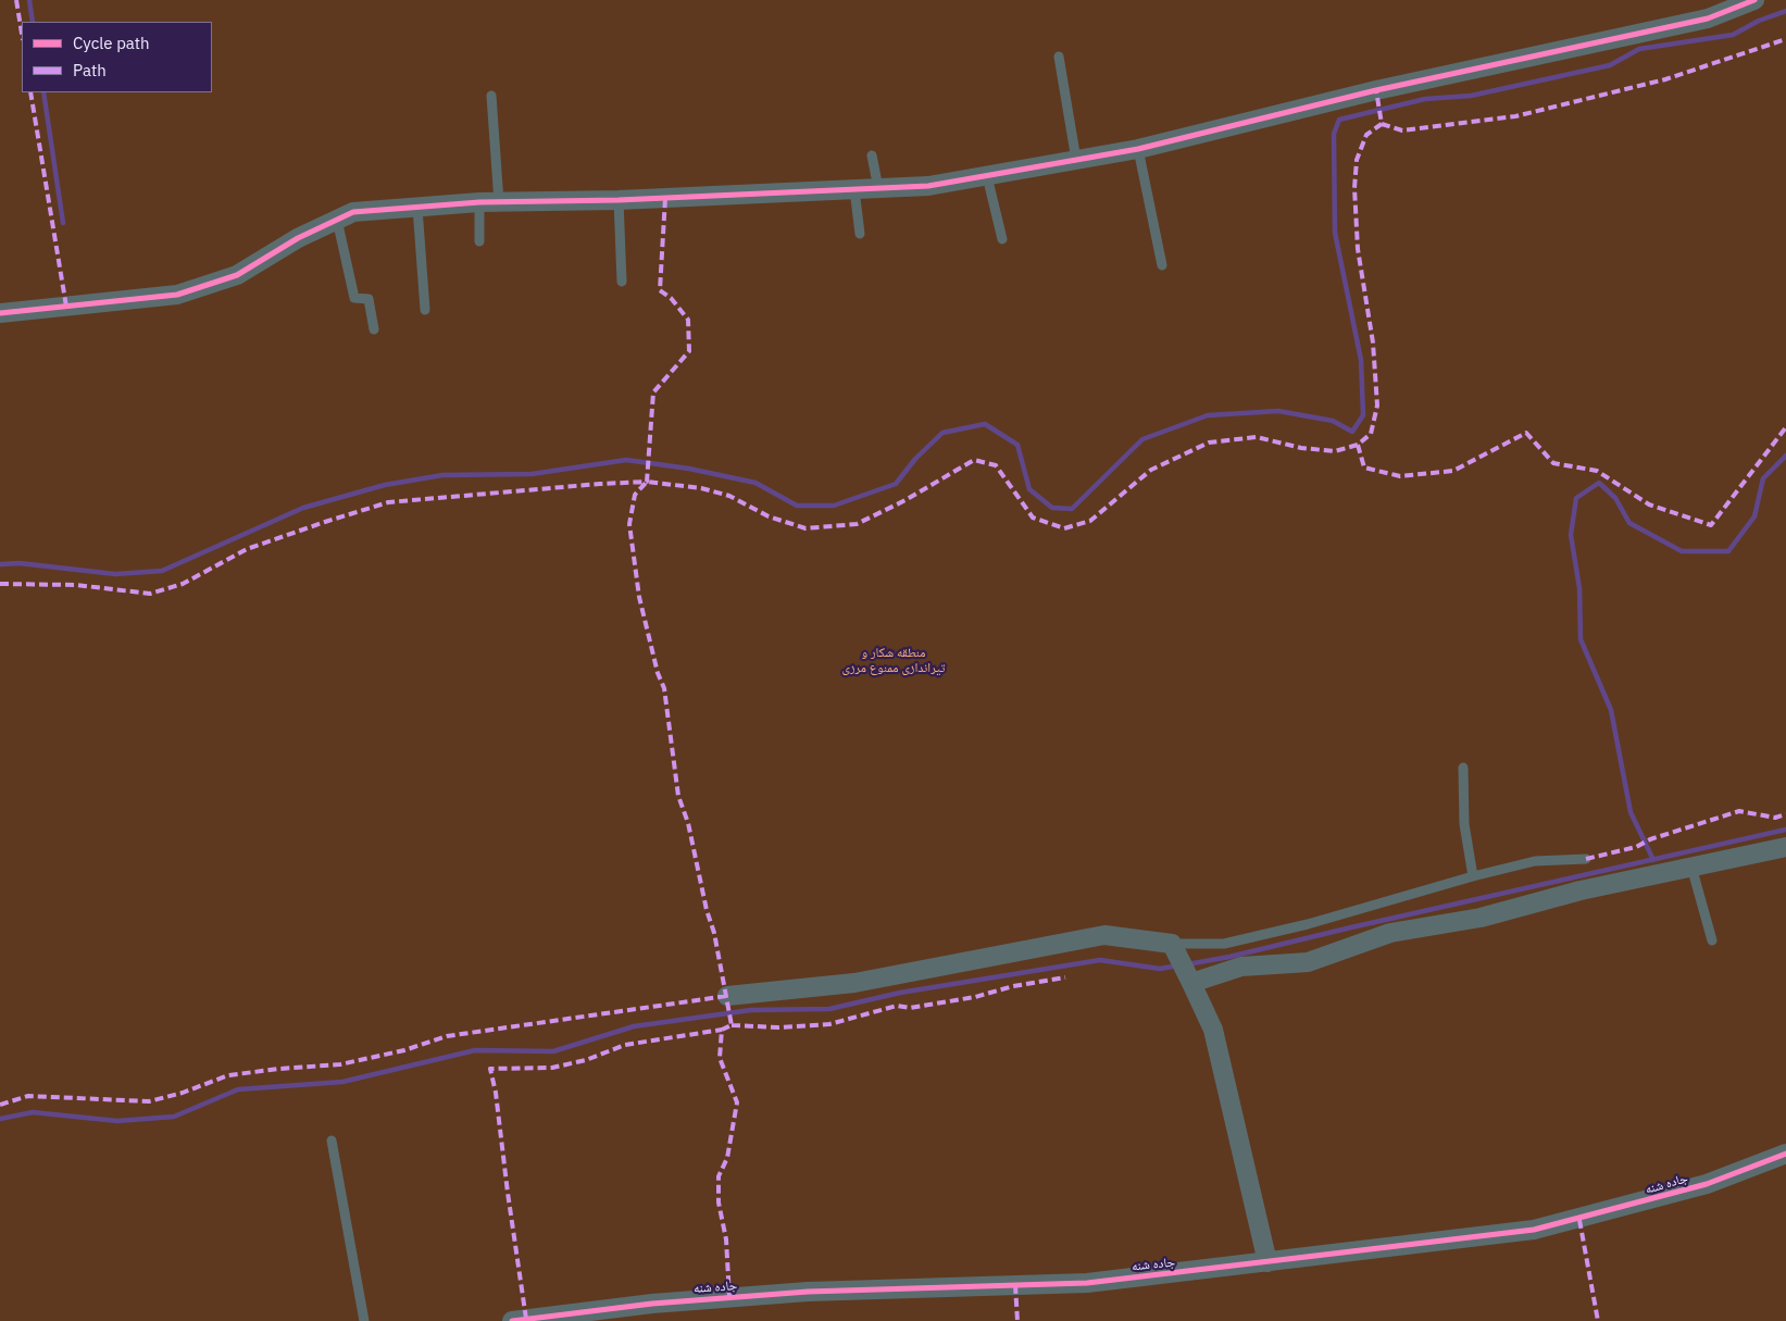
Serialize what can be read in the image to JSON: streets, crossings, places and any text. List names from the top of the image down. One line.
{"streets":{"street":["جاده شنه"]},"parks":["منطقه شکار و تیراندازی ممنوع مرزی"],"legend":["Cycle path","Path"]}
